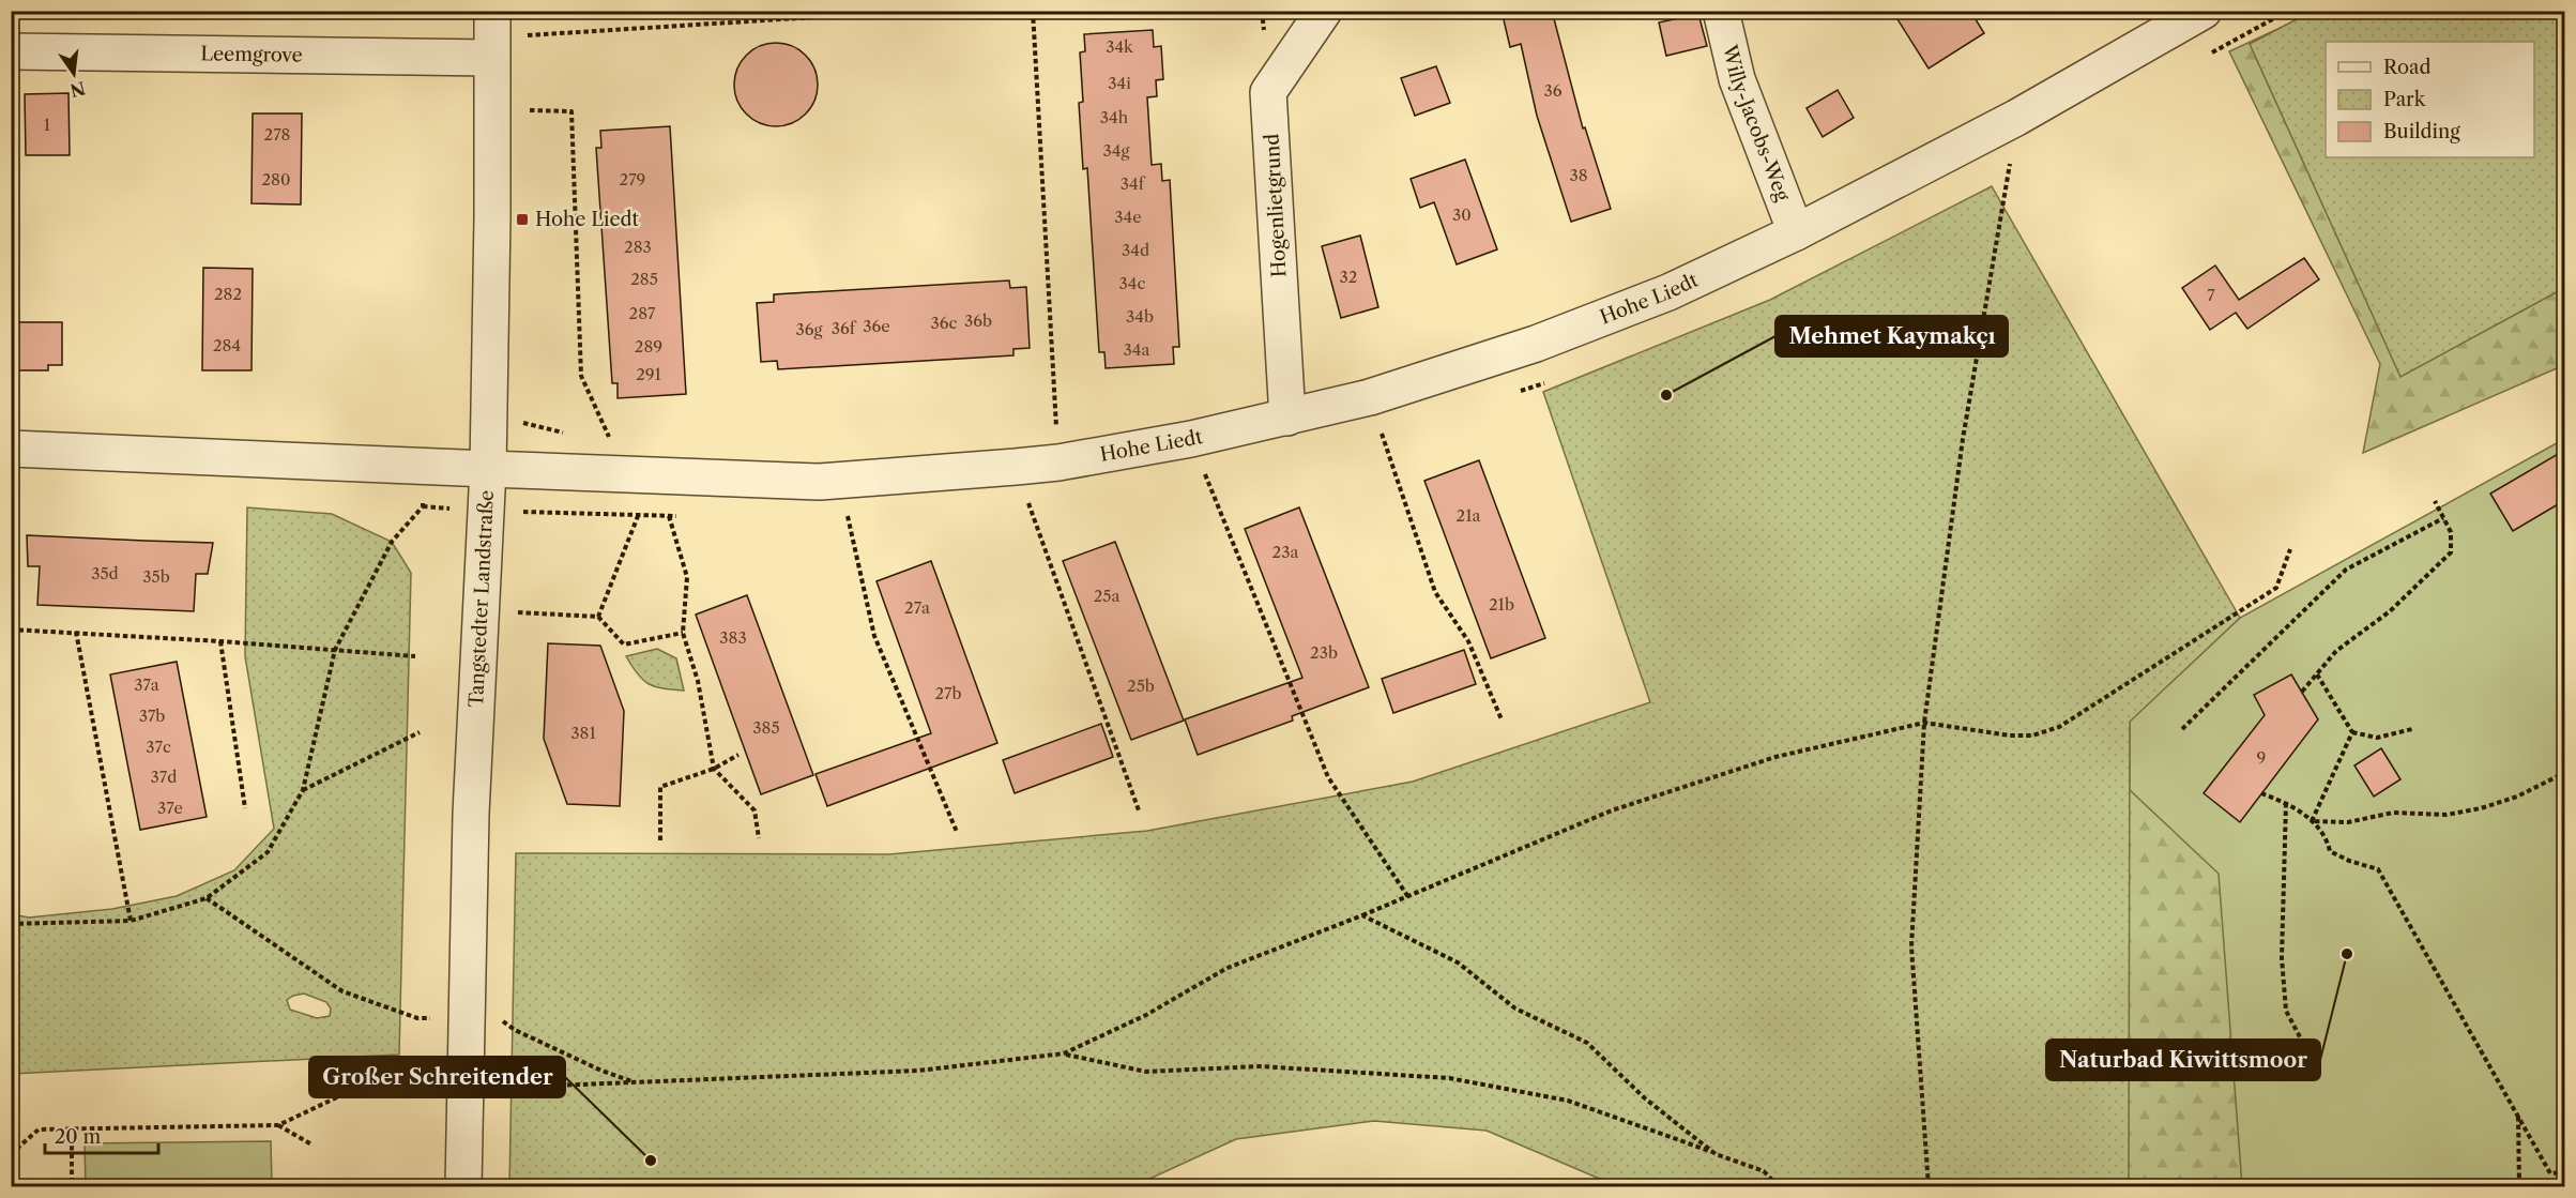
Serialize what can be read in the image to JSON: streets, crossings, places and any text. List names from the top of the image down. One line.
{"streets":{"street":["Leemgrove","Willy-Jacobs-Weg","Hogenlietgrund","Hohe Liedt","Tangstedter Landstraße"]},"crossings":[["Leemgrove","Tangstedter Landstraße"],["Willy-Jacobs-Weg","Hohe Liedt"],["Hogenlietgrund","Hohe Liedt"],["Hohe Liedt","Tangstedter Landstraße"]],"places":{"transit":["Hohe Liedt"],"other":["Mehmet Kaymakçı","Naturbad Kiwittsmoor","Großer Schreitender"]},"house_numbers":["34k","34i","36","34h","1","278","34g","38","280","279","34f","30","34e","283","34d","32","285","34c","282","7","287","34b","36b","36c","36e","36f","36g","284","289","34a","291","21a","23a","35d","35b","25a","21b","27a","383","23b","37a","25b","27b","37b","385","381","37c","9","37d","37e"],"legend":["Road","Park","Building"],"scale_bar":"20 m","north":"bottom"}
